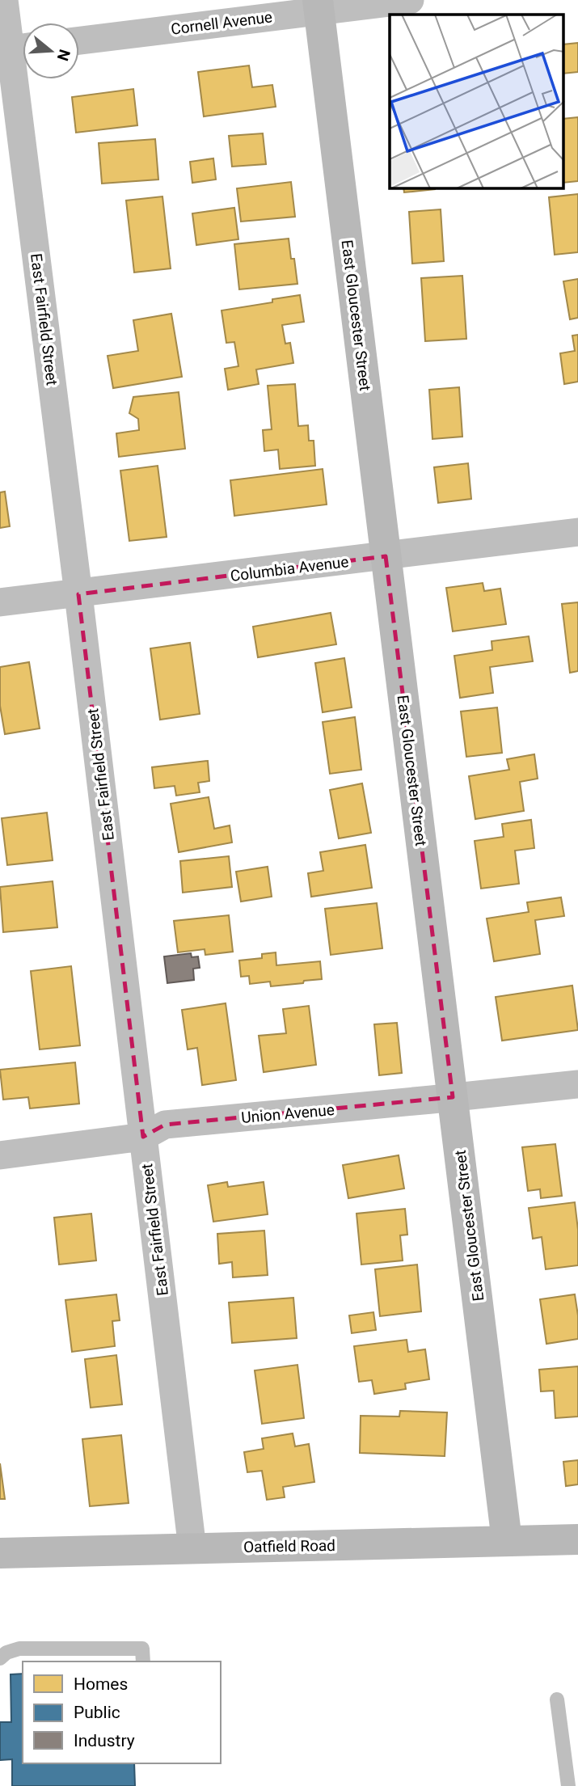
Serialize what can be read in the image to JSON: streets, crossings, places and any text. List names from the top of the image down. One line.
{"streets":{"street":["Cornell Avenue","East Gloucester Street","East Fairfield Street","Columbia Avenue","Union Avenue","Oatfield Road"]},"crossings":[["Cornell Avenue","East Gloucester Street"],["East Gloucester Street","Columbia Avenue"],["East Gloucester Street","Union Avenue"],["East Gloucester Street","Oatfield Road"],["East Fairfield Street","Columbia Avenue"],["East Fairfield Street","Union Avenue"],["East Fairfield Street","Oatfield Road"]],"legend":["Homes","Public","Industry"],"north":"right"}
